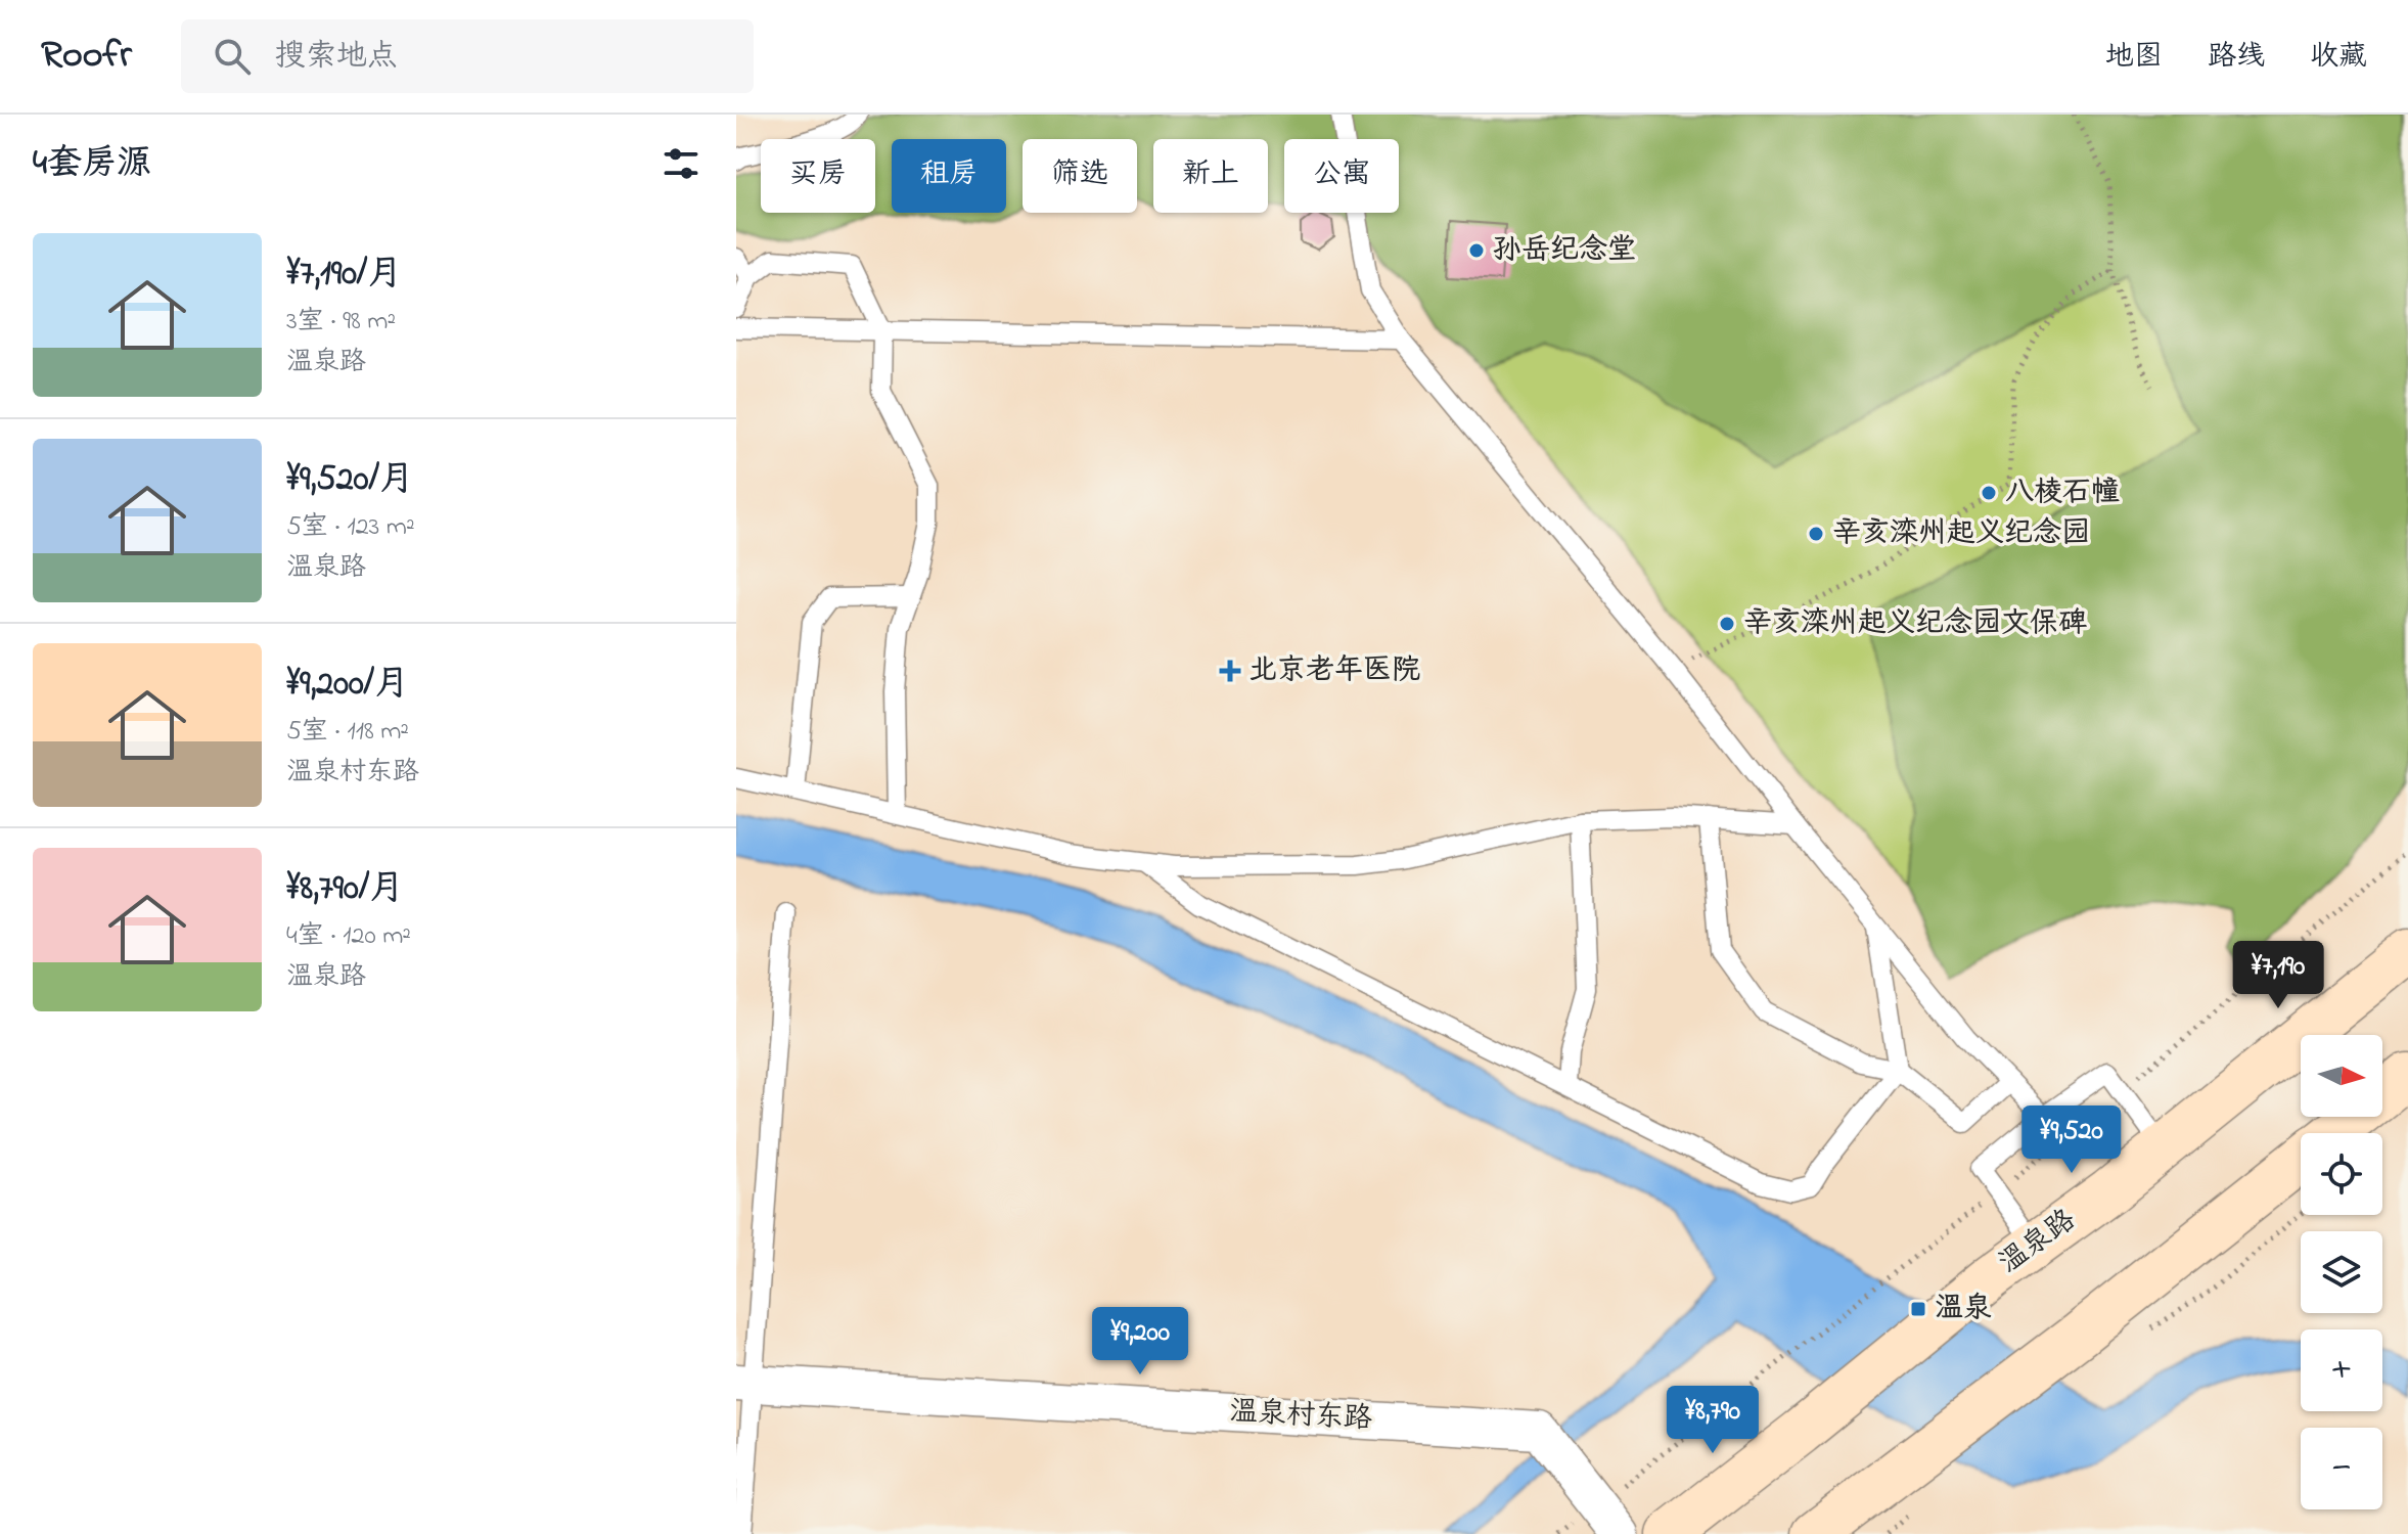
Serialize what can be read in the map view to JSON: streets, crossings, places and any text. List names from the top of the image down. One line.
{"streets":{"main road":["温泉路"],"street":["温泉村东路"]},"places":{"other":["孙岳纪念堂","八棱石幢","辛亥滦州起义纪念园","辛亥滦州起义纪念园文保碑"],"health":["北京老年医院"],"transit":["温泉"]},"north":"right","page":{"header":"Roofr","search":"搜索地点","nav":["地图","路线","收藏"],"heading":"4套房源","chip":["买房","租房","筛选","新上","公寓"],"list":[{"name":"¥7,190/月","note":"3室 · 98 m² · 温泉路"},{"name":"¥9,520/月","note":"5室 · 123 m² · 温泉路"},{"name":"¥9,200/月","note":"5室 · 118 m² · 温泉村东路"},{"name":"¥8,790/月","note":"4室 · 120 m² · 温泉路"}],"price":["¥7,190","¥9,520","¥9,200","¥8,790"],"map_buttons":["+","−"]}}
